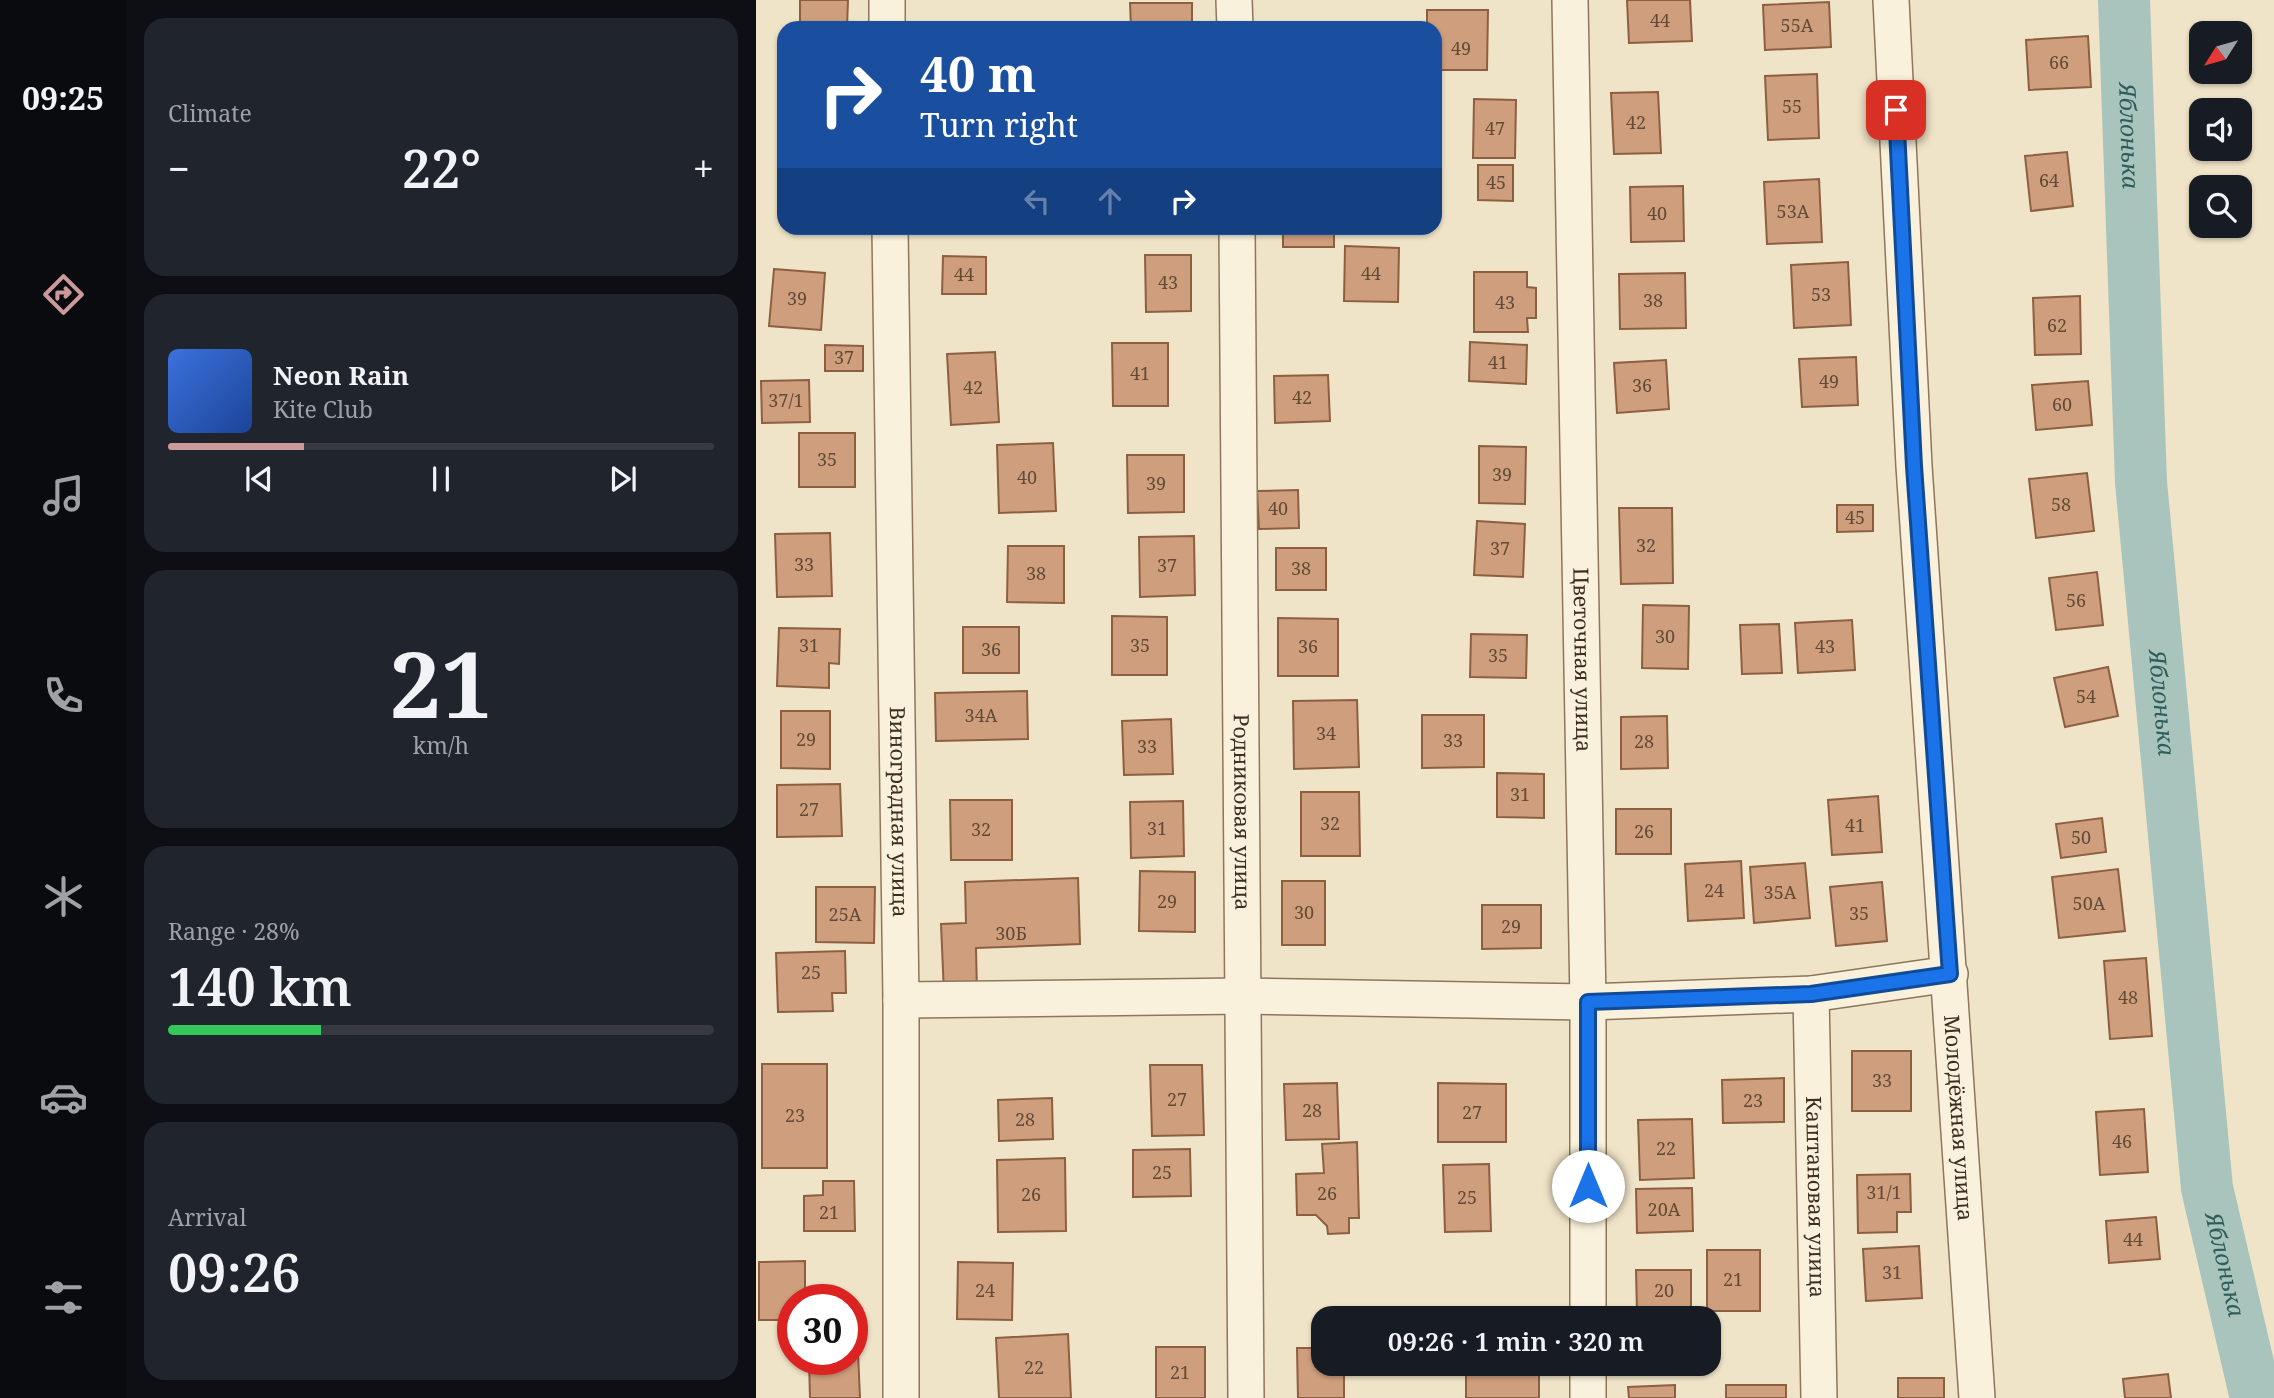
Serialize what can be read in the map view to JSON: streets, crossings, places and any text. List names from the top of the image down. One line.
{"streets":{"street":["Цветочная улица","Виноградная улица","Родниковая улица","Молодёжная улица","Каштановая улица"]},"water":["Яблонька"],"house_numbers":["44","55А","49","66","55","42","47","64","45","53А","40","44","44","43","53","39","38","43","62","37","41","41","49","36","42","42","37/1","60","35","39","40","39","58","40","45","32","37","33","37","38","38","56","30","31","35","36","43","36","35","54","34А","34","29","33","28","33","31","27","32","41","31","32","26","50","24","35А","29","50А","30","35","25А","29","30Б","25","48","33","27","23","28","27","23","28","46","22","25","31/1","26","26","25","20А","21","44","31","21","24","20","22","21"],"north":"bottom left","page":{"tabs":"09:25","tile":["Climate",["21","km/h"],["Range · 28%","140 km"],["Arrival","09:26"]],"turn":["40 m","Turn right"],"heat":["−","22°","+"],"song":["Neon Rain","Kite Club"],"limit":"30","trip":"09:26 · 1 min · 320 m"}}
